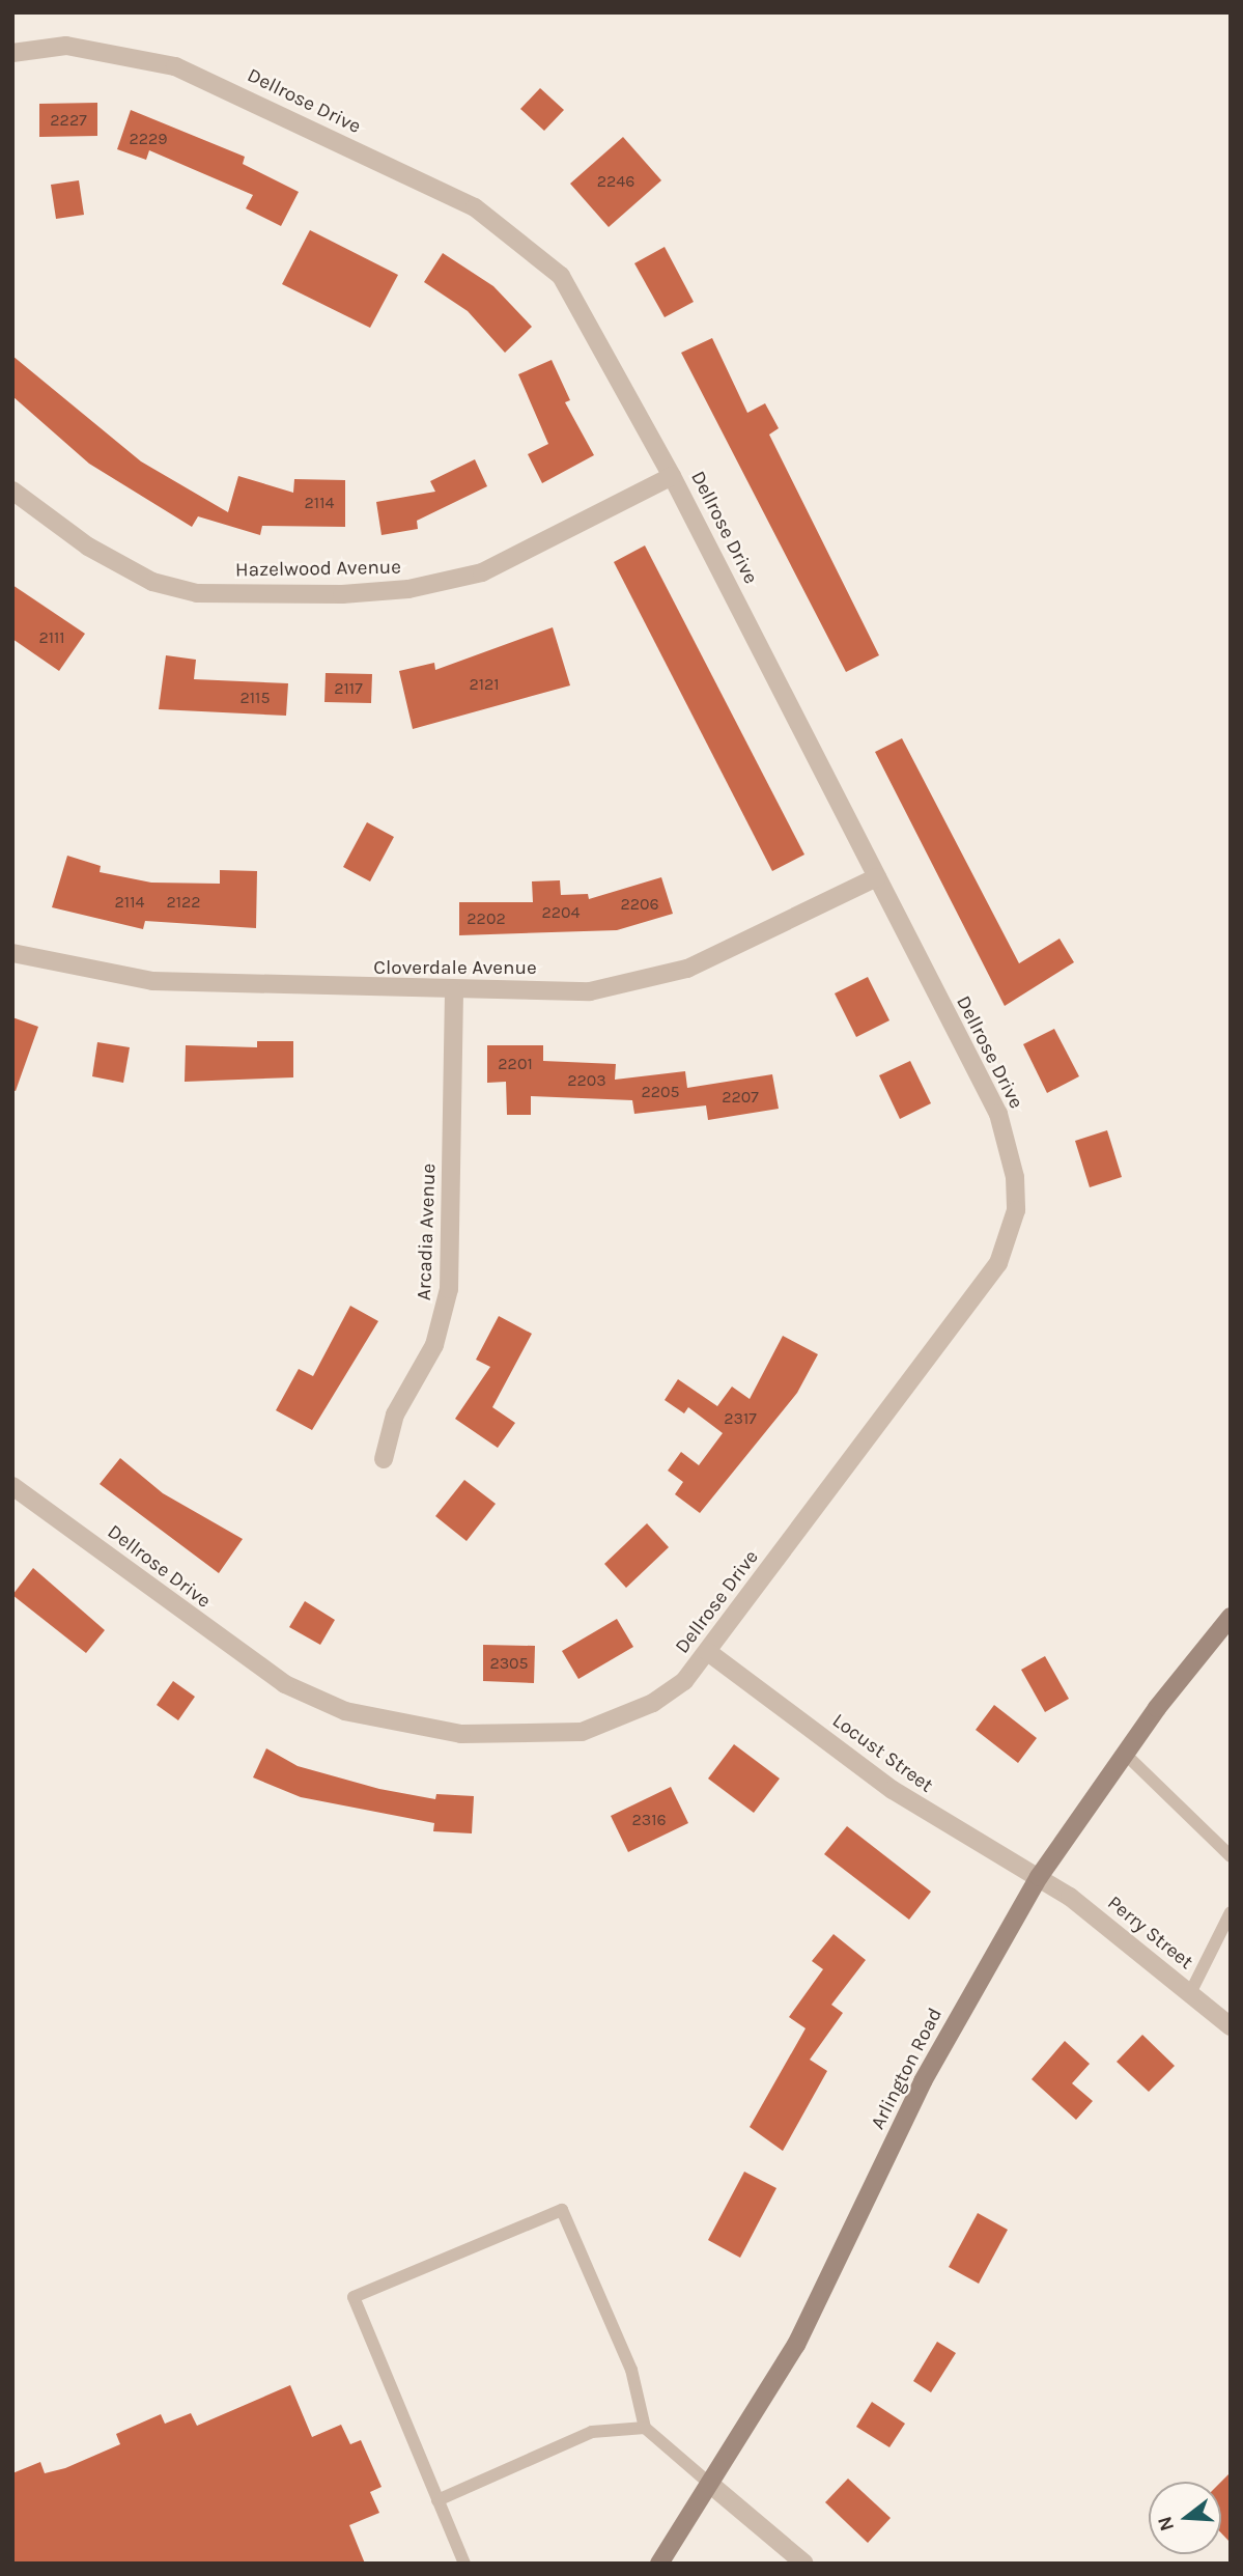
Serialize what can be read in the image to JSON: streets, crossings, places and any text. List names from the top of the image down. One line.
{"streets":{"main road":["Arlington Road"],"street":["Dellrose Drive","Hazelwood Avenue","Cloverdale Avenue","Arcadia Avenue","Locust Street","Perry Street"]},"crossings":[["Dellrose Drive","Hazelwood Avenue"],["Dellrose Drive","Cloverdale Avenue"],["Dellrose Drive","Locust Street"],["Cloverdale Avenue","Arcadia Avenue"],["Locust Street","Perry Street"],["Locust Street","Arlington Road"],["Perry Street","Arlington Road"]],"house_numbers":["2227","2229","2246","2114","2111","2121","2117","2115","2114","2122","2206","2204","2202","2201","2203","2205","2207","2317","2305","2316"],"north":"left"}
